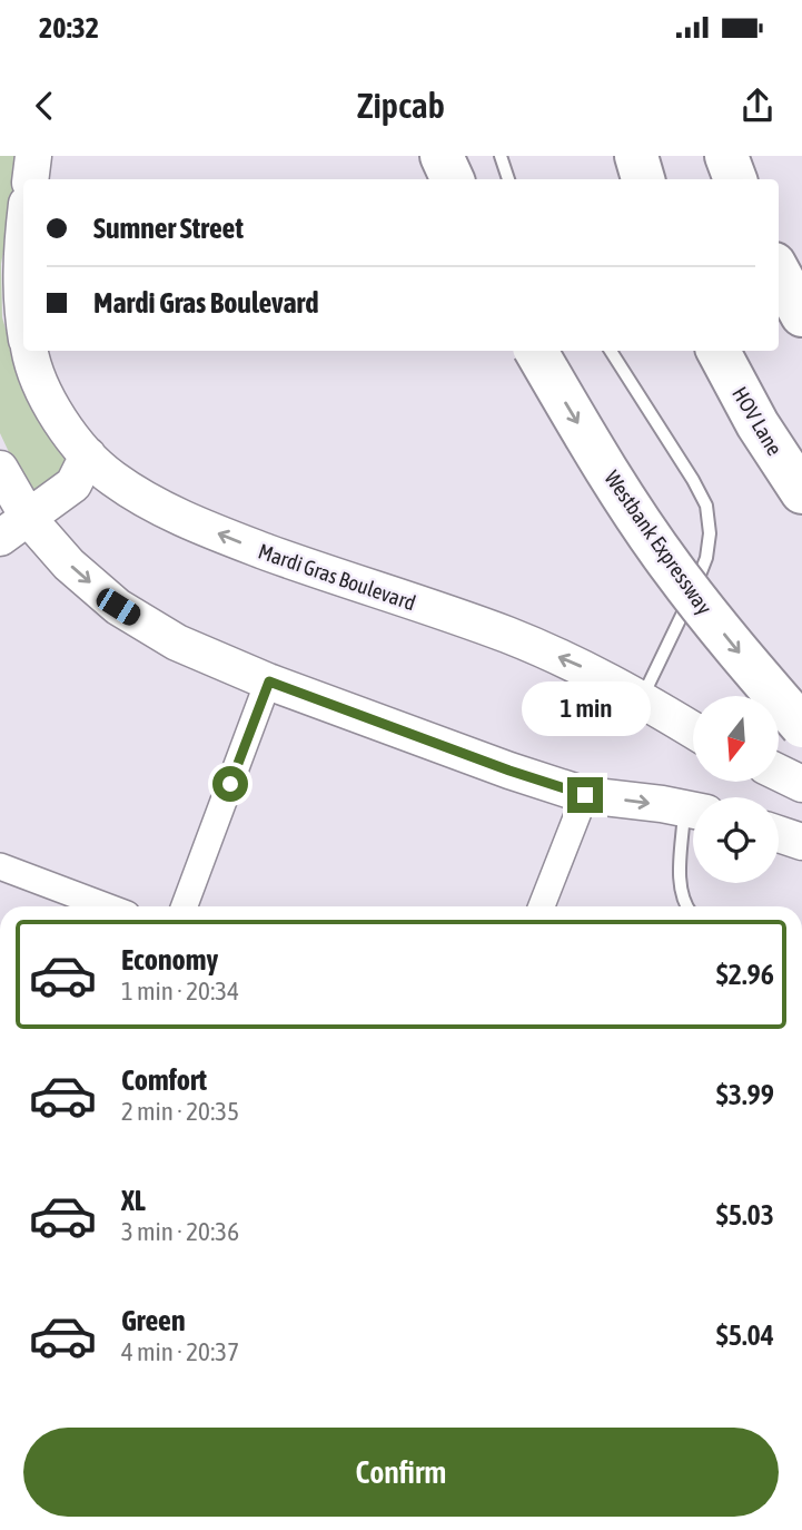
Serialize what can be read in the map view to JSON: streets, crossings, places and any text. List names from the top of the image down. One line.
{"streets":{"highway":["HOV Lane","Westbank Expressway"],"street":["Mardi Gras Boulevard"]},"one_way":["Westbank Expressway"],"north":"bottom","page":{"status":"20:32","header":"Zipcab","banner":["Sumner Street","Mardi Gras Boulevard"],"bubble":"1 min","list":[{"name":"Economy","note":"1 min · 20:34","value":"$2.96"},{"name":"Comfort","note":"2 min · 20:35","value":"$3.99"},{"name":"XL","note":"3 min · 20:36","value":"$5.03"},{"name":"Green","note":"4 min · 20:37","value":"$5.04"}],"buttons":"Confirm"}}
